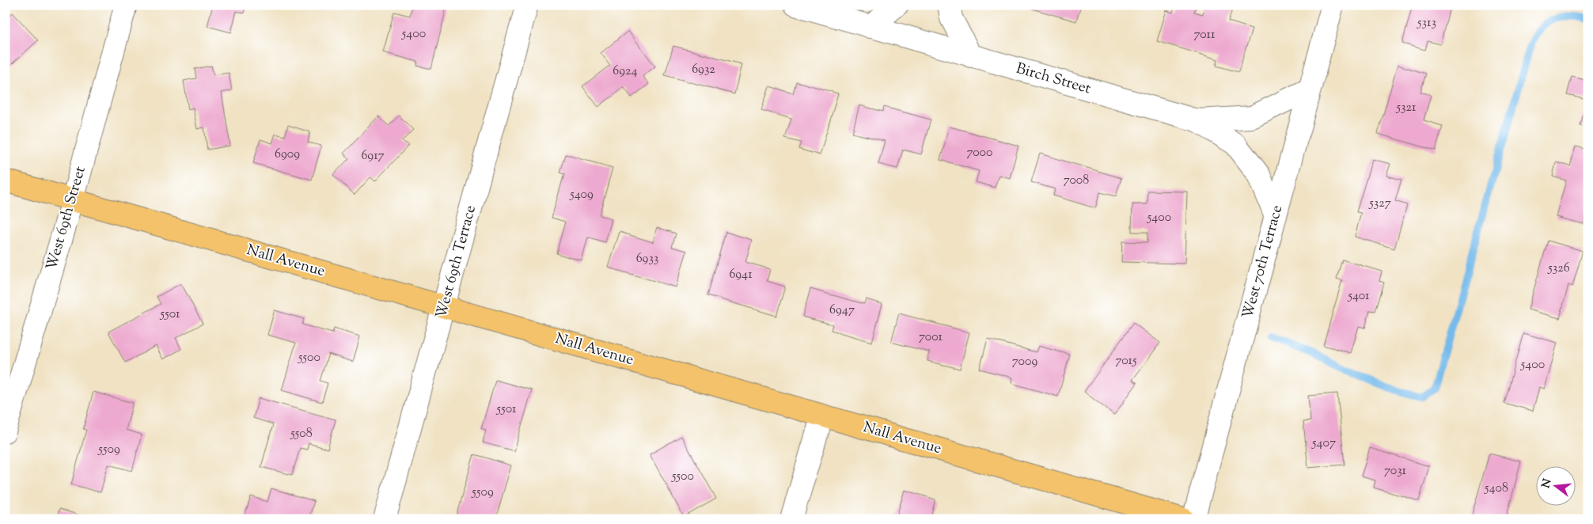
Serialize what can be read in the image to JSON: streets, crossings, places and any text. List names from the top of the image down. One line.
{"streets":{"main road":["Nall Avenue"],"street":["Birch Street","West 69th Street","West 69th Terrace","West 70th Terrace"]},"crossings":[["Birch Street","West 70th Terrace"],["West 69th Street","Nall Avenue"],["Nall Avenue","West 69th Terrace"]],"house_numbers":["5313","5400","7011","6932","6924","5321","7000","6909","6917","7008","5409","5327","5400","6933","5326","6941","5401","6947","5501","7001","5500","7015","7009","5400","5501","5508","5407","5509","7031","5500","5408","5509"],"north":"left"}
